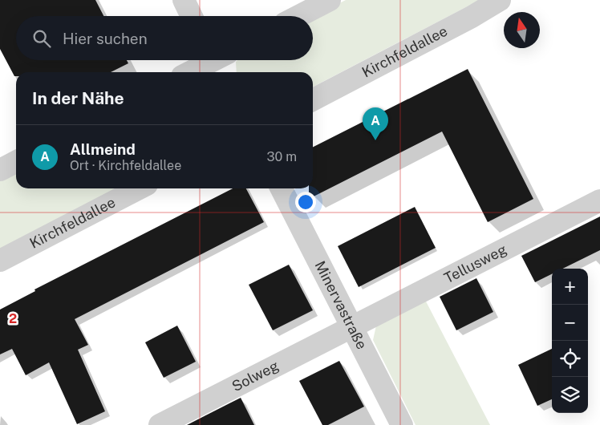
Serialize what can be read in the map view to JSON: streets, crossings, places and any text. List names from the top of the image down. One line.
{"streets":{"street":["Kirchfeldallee","Tellusweg","Minervastraße","Solweg"]},"crossings":[["Tellusweg","Minervastraße"],["Tellusweg","Solweg"],["Minervastraße","Solweg"]],"north":"top","page":{"search":"Hier suchen","heading":"In der Nähe","pins":"A","list":[{"mark":"A","name":"Allmeind","note":"Ort · Kirchfeldallee","value":"30 m"}],"map_buttons":["+","−"]},"grid":{"rows":["2"]}}
